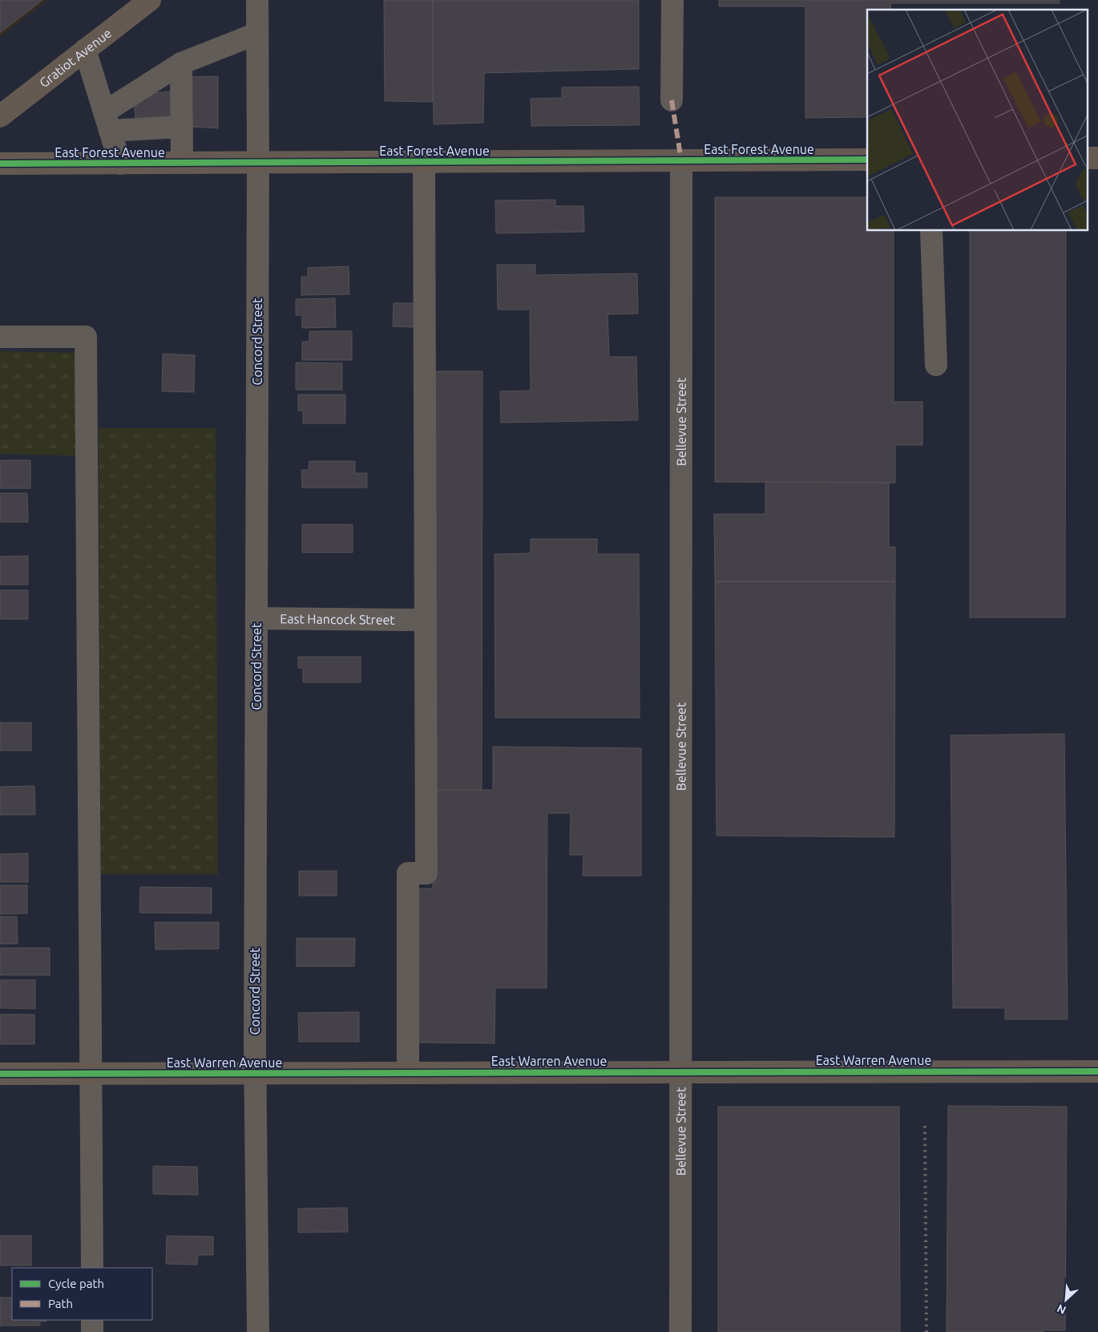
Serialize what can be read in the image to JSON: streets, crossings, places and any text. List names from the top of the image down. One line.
{"streets":{"main road":["Gratiot Avenue","East Forest Avenue","East Warren Avenue"],"street":["Concord Street","Bellevue Street","East Hancock Street"]},"crossings":[["East Forest Avenue","Concord Street"],["East Forest Avenue","Bellevue Street"],["Concord Street","East Hancock Street"],["Concord Street","East Warren Avenue"],["Bellevue Street","East Warren Avenue"]],"legend":["Cycle path","Path"],"north":"bottom left"}
